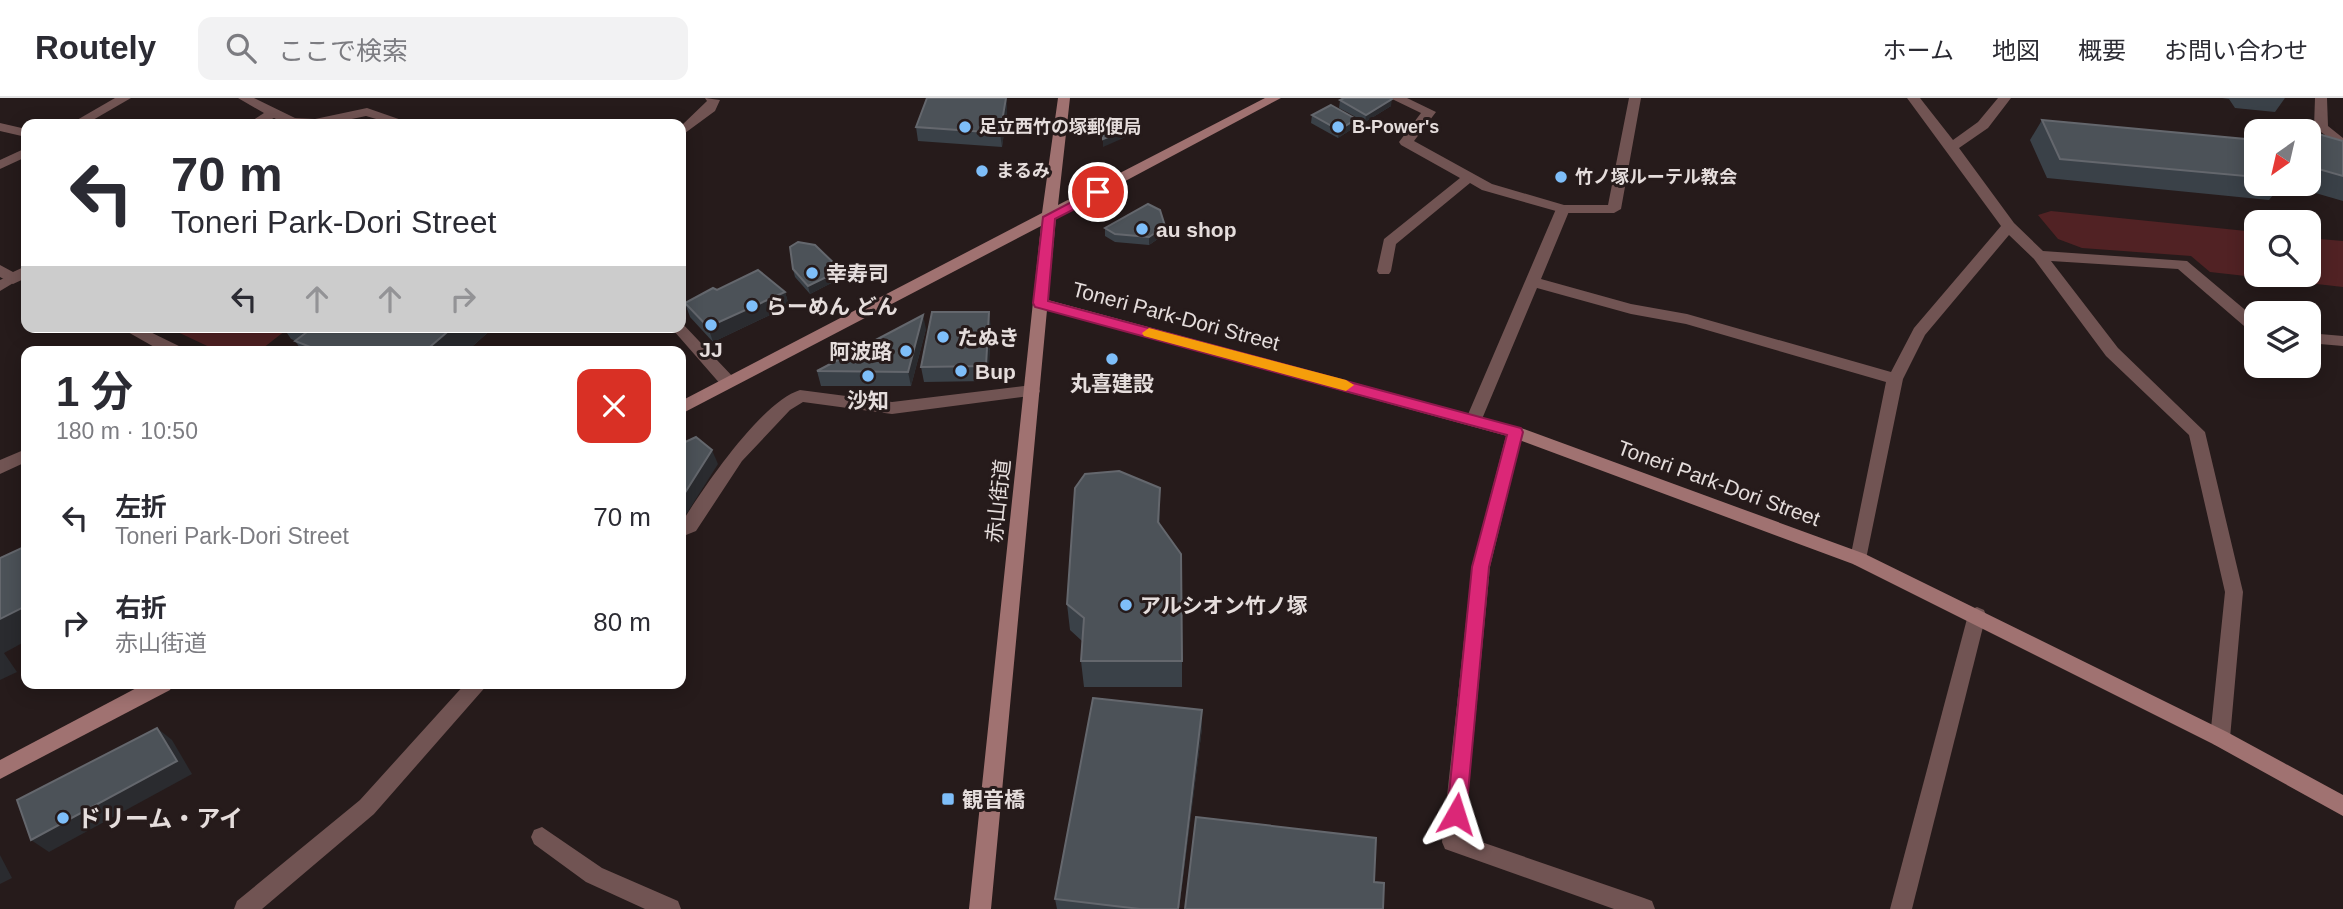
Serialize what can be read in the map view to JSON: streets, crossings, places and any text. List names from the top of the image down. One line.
{"streets":{"street":["Toneri Park-Dori Street","赤山街道"]},"crossings":[["Toneri Park-Dori Street","赤山街道"]],"places":{"other":["足立西竹の塚郵便局","B-Power's","まるみ","竹ノ塚ルーテル教会","au shop","幸寿司","らーめん どん","JJ","たぬき","阿波路","丸喜建設","Bup","沙知","アルシオン竹ノ塚","ドリーム・アイ"],"transit":["観音橋"]},"north":"bottom left","page":{"header":"Routely","search":"ここで検索","nav":["ホーム","地図","概要","お問い合わせ"],"turn":["70 m","Toneri Park-Dori Street"],"heading":["1 分","180 m · 10:50"],"list":[{"name":"左折","note":"Toneri Park-Dori Street","value":"70 m"},{"name":"右折","note":"赤山街道","value":"80 m"}]}}
